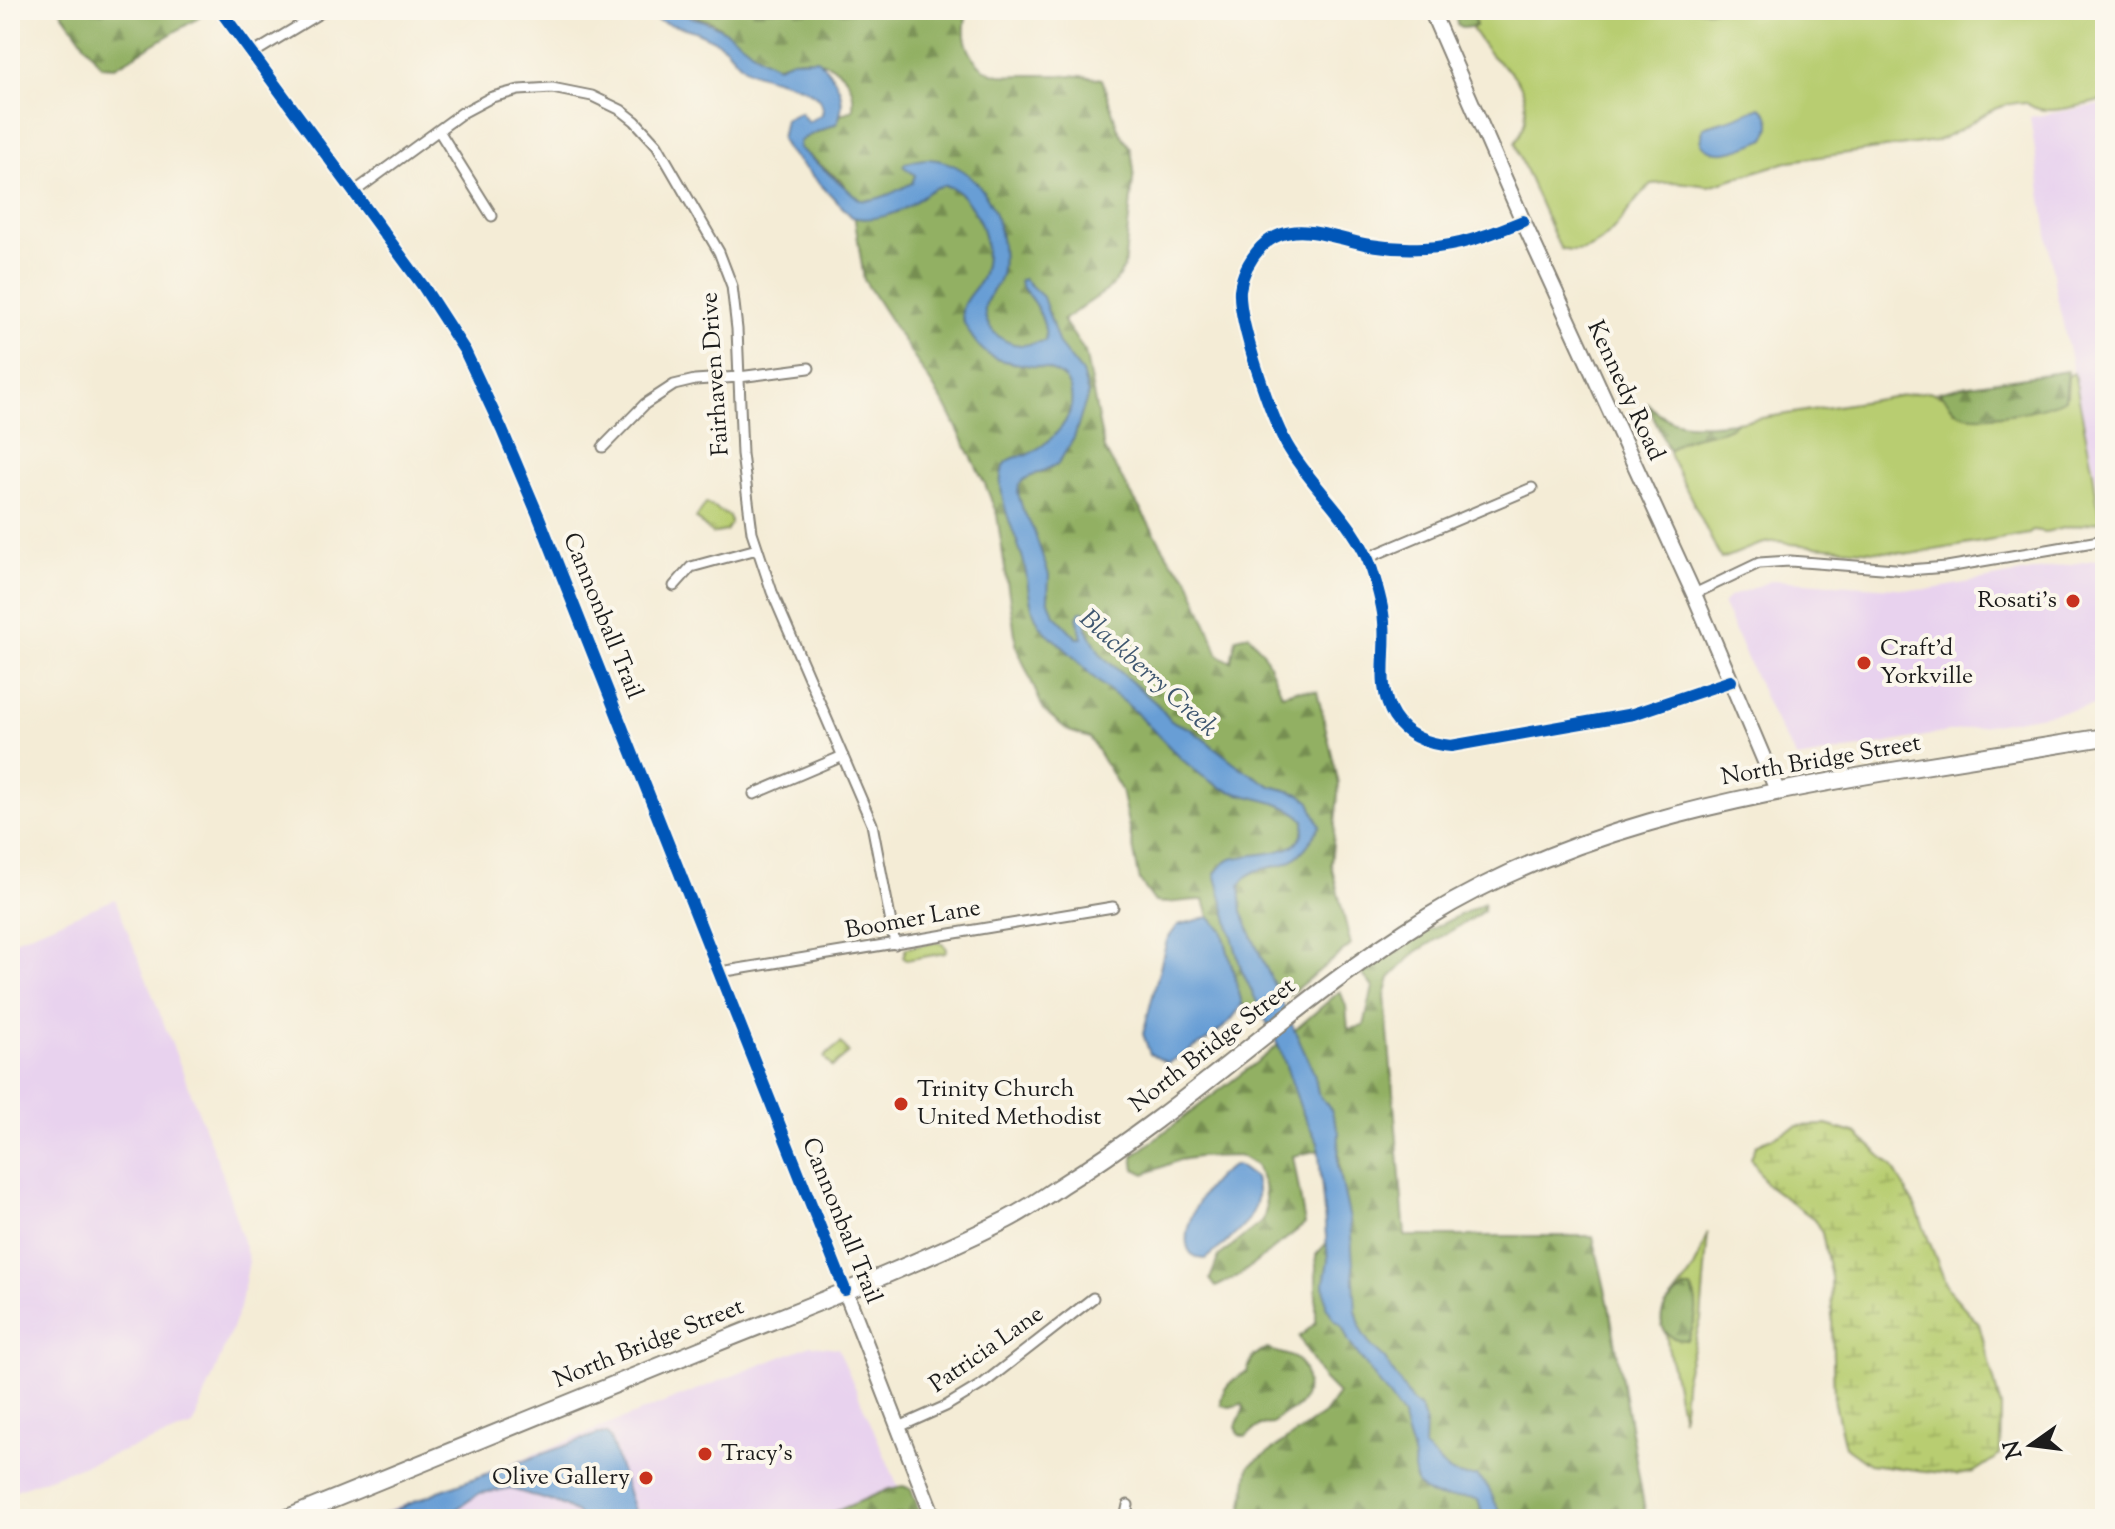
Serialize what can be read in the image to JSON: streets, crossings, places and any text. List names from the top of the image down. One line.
{"streets":{"highway":["North Bridge Street"],"main road":["Kennedy Road","Cannonball Trail"],"street":["Fairhaven Drive","Boomer Lane","Patricia Lane"]},"crossings":[["Fairhaven Drive","Cannonball Trail"],["Fairhaven Drive","Boomer Lane"],["Kennedy Road","North Bridge Street"],["Cannonball Trail","North Bridge Street"],["Cannonball Trail","Boomer Lane"],["Cannonball Trail","Patricia Lane"]],"water":["Blackberry Creek"],"places":["Rosati's","Craft'd Yorkville","Trinity Church United Methodist","Tracy's","Olive Gallery"],"north":"left"}
